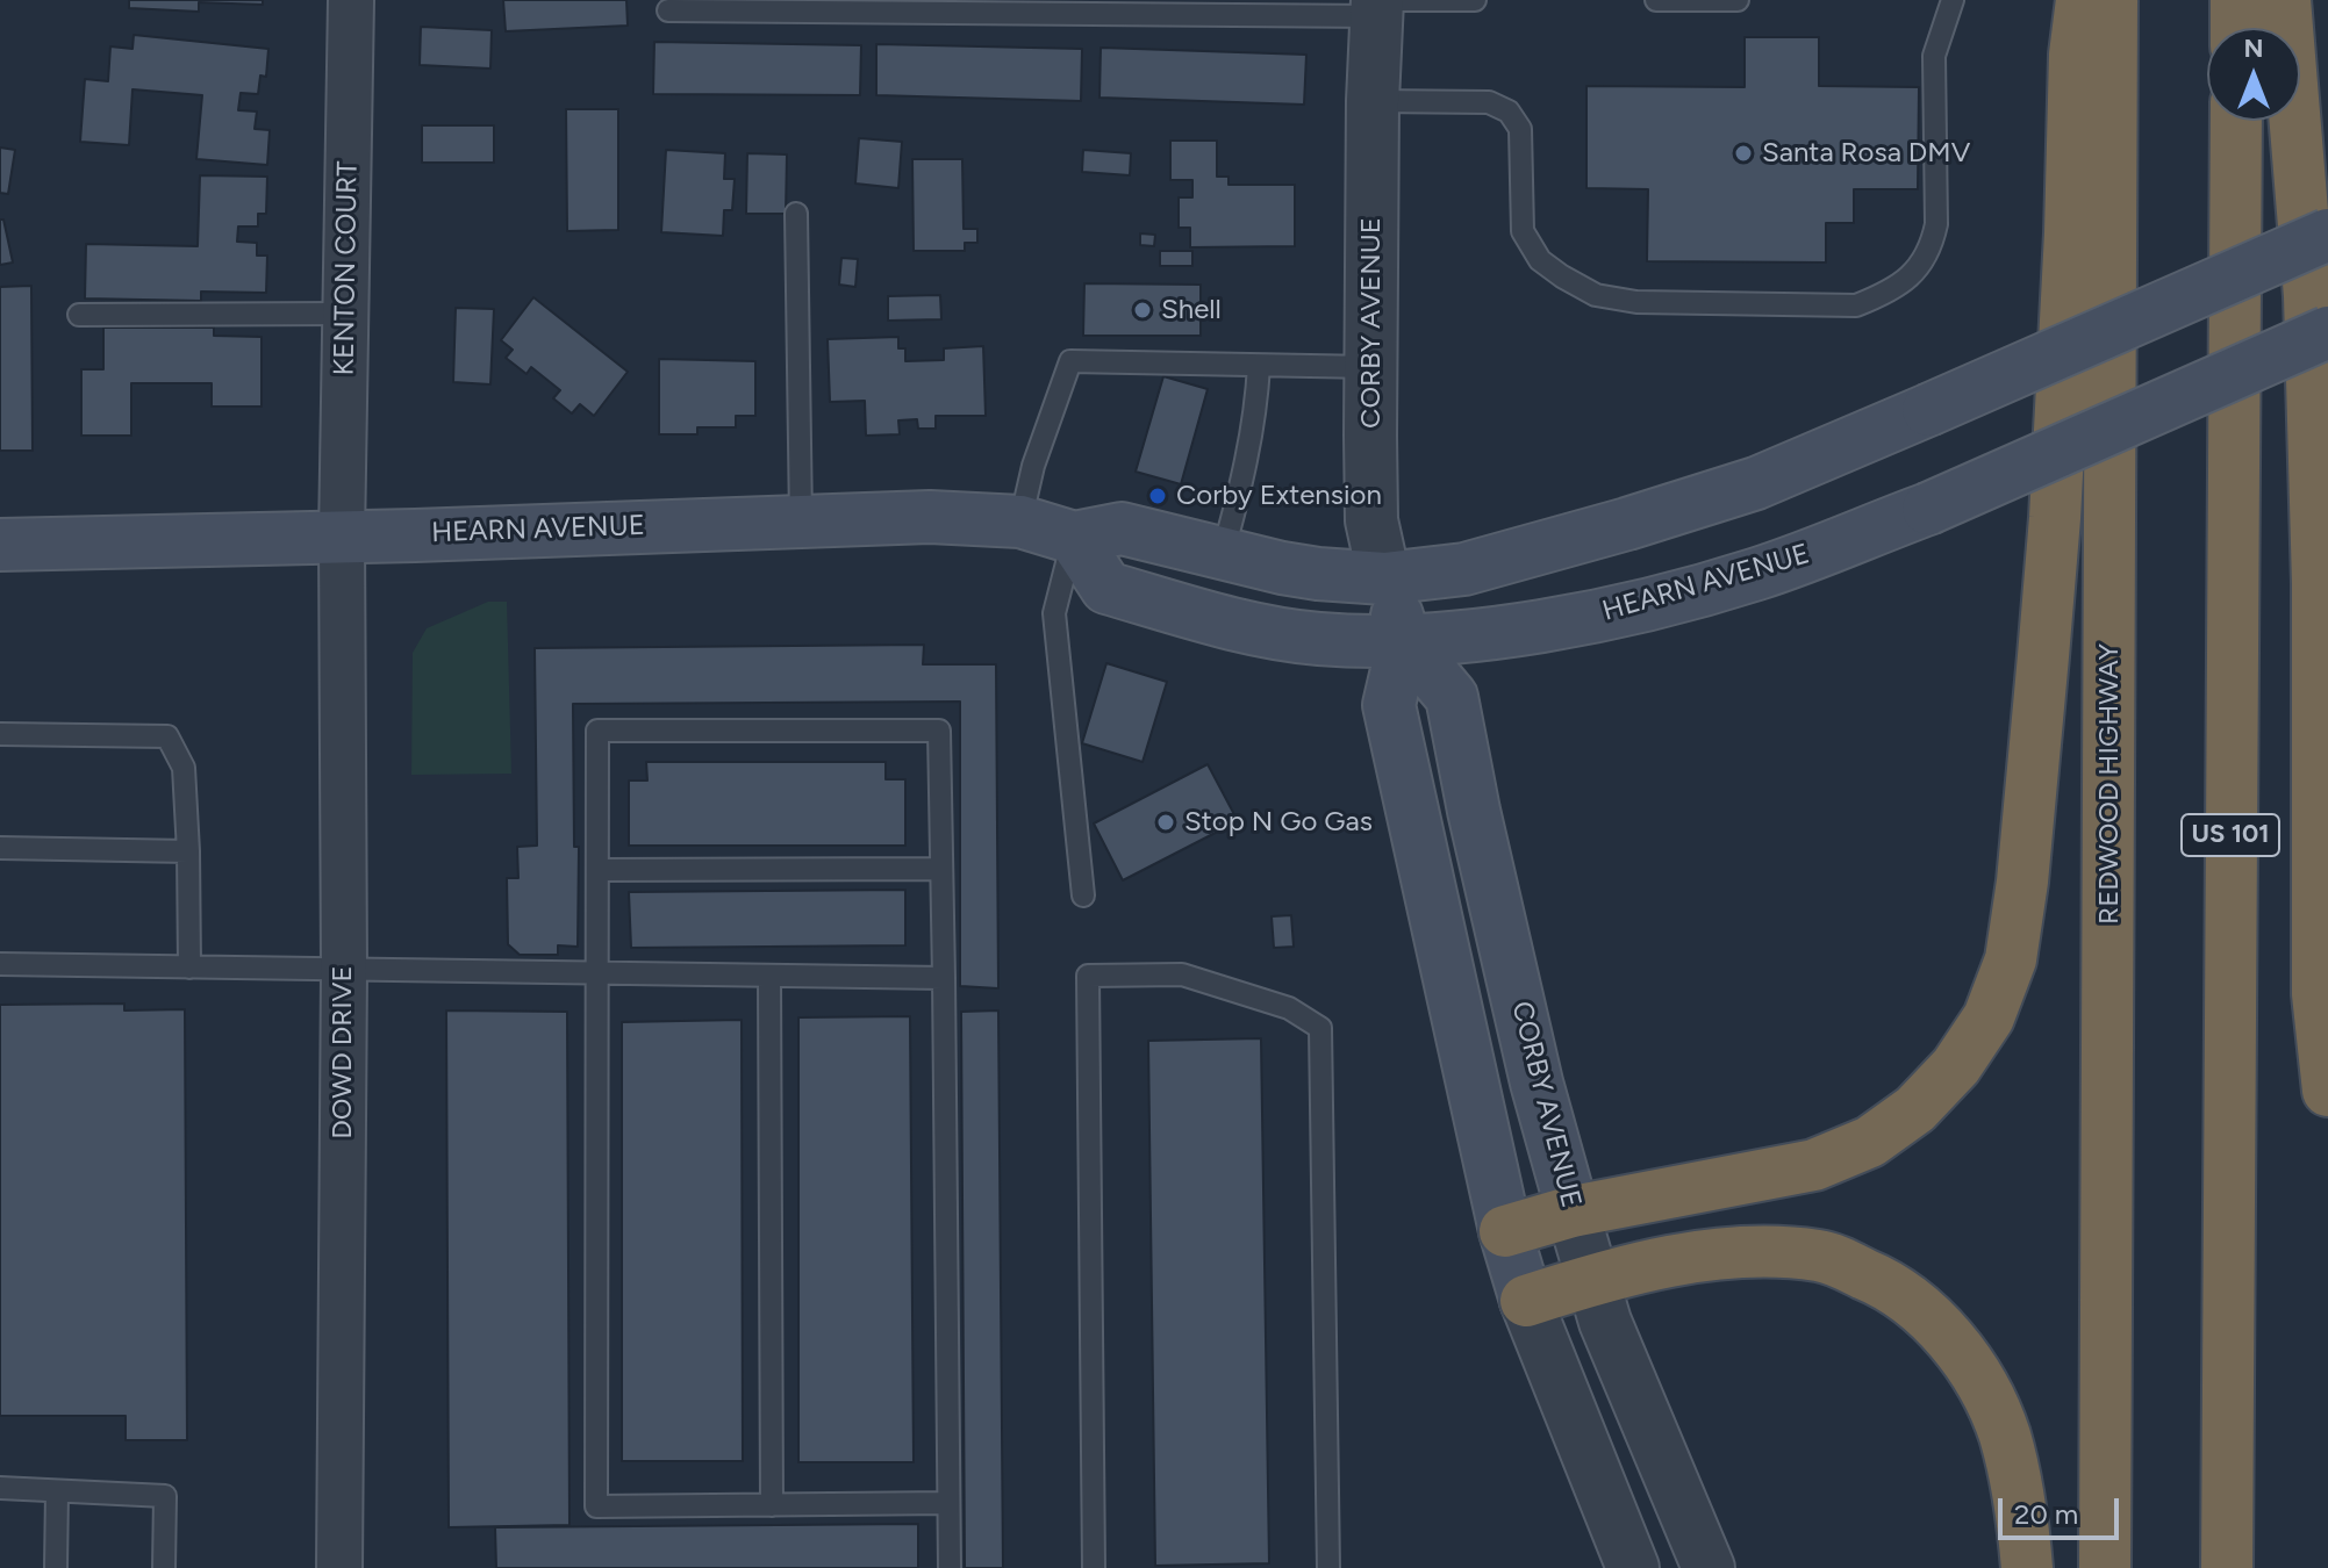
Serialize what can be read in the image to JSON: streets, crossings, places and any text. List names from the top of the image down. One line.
{"streets":{"highway":["REDWOOD HIGHWAY","US 101"],"main road":["CORBY AVENUE","HEARN AVENUE"],"street":["KENTON COURT","DOWD DRIVE"]},"crossings":[["KENTON COURT","HEARN AVENUE"],["KENTON COURT","DOWD DRIVE"],["CORBY AVENUE","HEARN AVENUE"],["HEARN AVENUE","DOWD DRIVE"]],"places":["Santa Rosa DMV","Shell","Corby Extension","Stop N Go Gas"],"scale_bar":"20 m","north":"top"}
